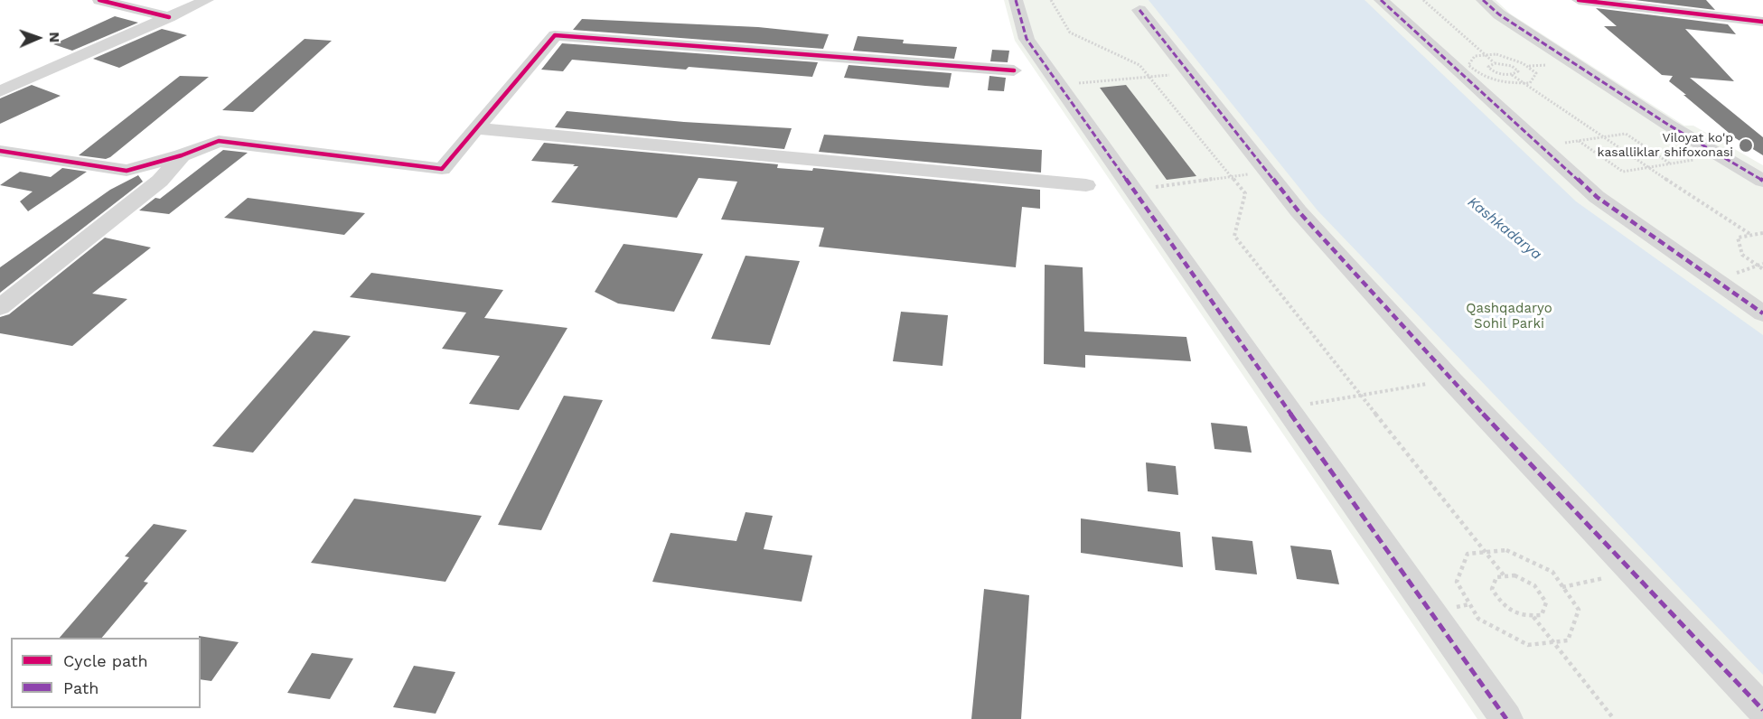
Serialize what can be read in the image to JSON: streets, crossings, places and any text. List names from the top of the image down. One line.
{"water":["Kashkadarya"],"parks":["Qashqadaryo Sohil Parki"],"places":["Viloyat ko'p kasalliklar shifoxonasi"],"legend":["Cycle path","Path"],"north":"right"}
